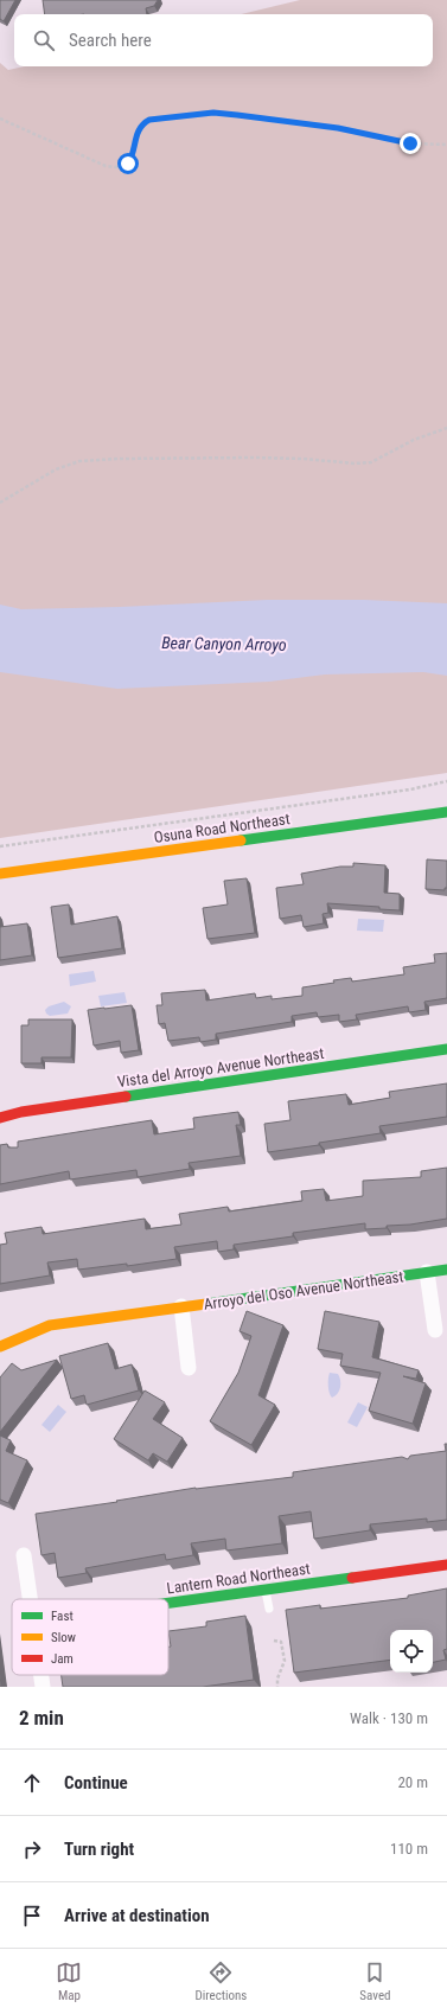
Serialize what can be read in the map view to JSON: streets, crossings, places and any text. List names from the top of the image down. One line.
{"streets":{"street":["Osuna Road Northeast","Vista del Arroyo Avenue Northeast","Arroyo del Oso Avenue Northeast","Lantern Road Northeast"]},"water":["Bear Canyon Arroyo"],"legend":["Fast","Slow","Jam"],"page":{"search":"Search here","heading":["2 min","Walk · 130 m"],"list":[["Continue","20 m"],["Turn right","110 m"],"Arrive at destination"],"nav":["Map","Directions","Saved"]}}
